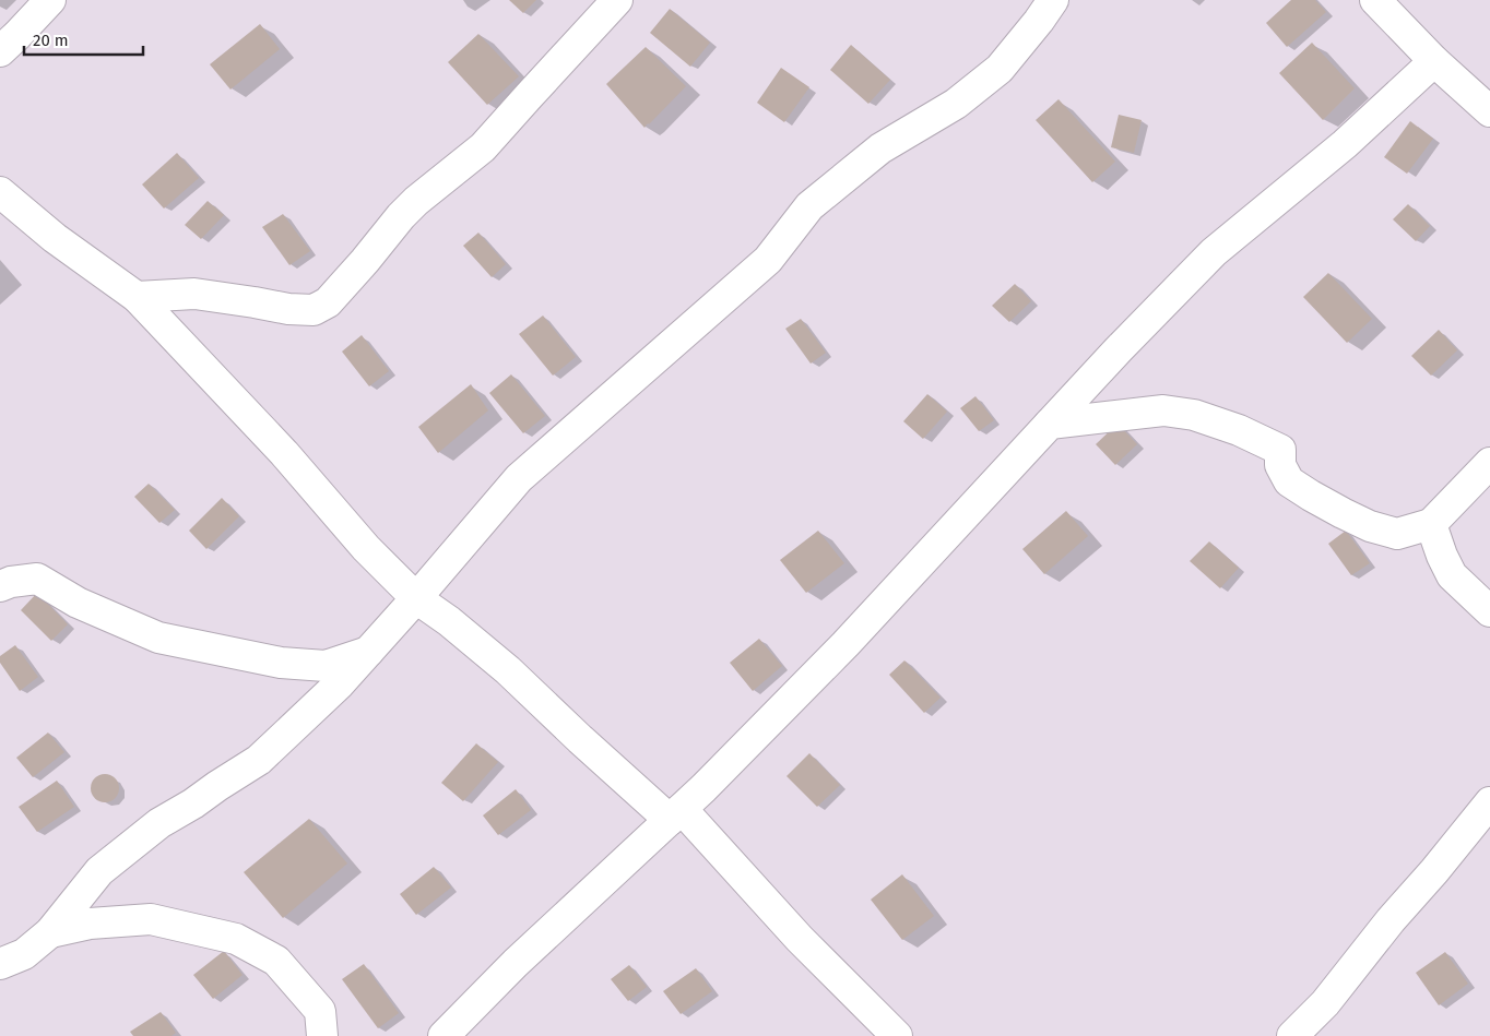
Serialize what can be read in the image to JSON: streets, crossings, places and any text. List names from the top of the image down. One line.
{"scale_bar":"20 m"}
